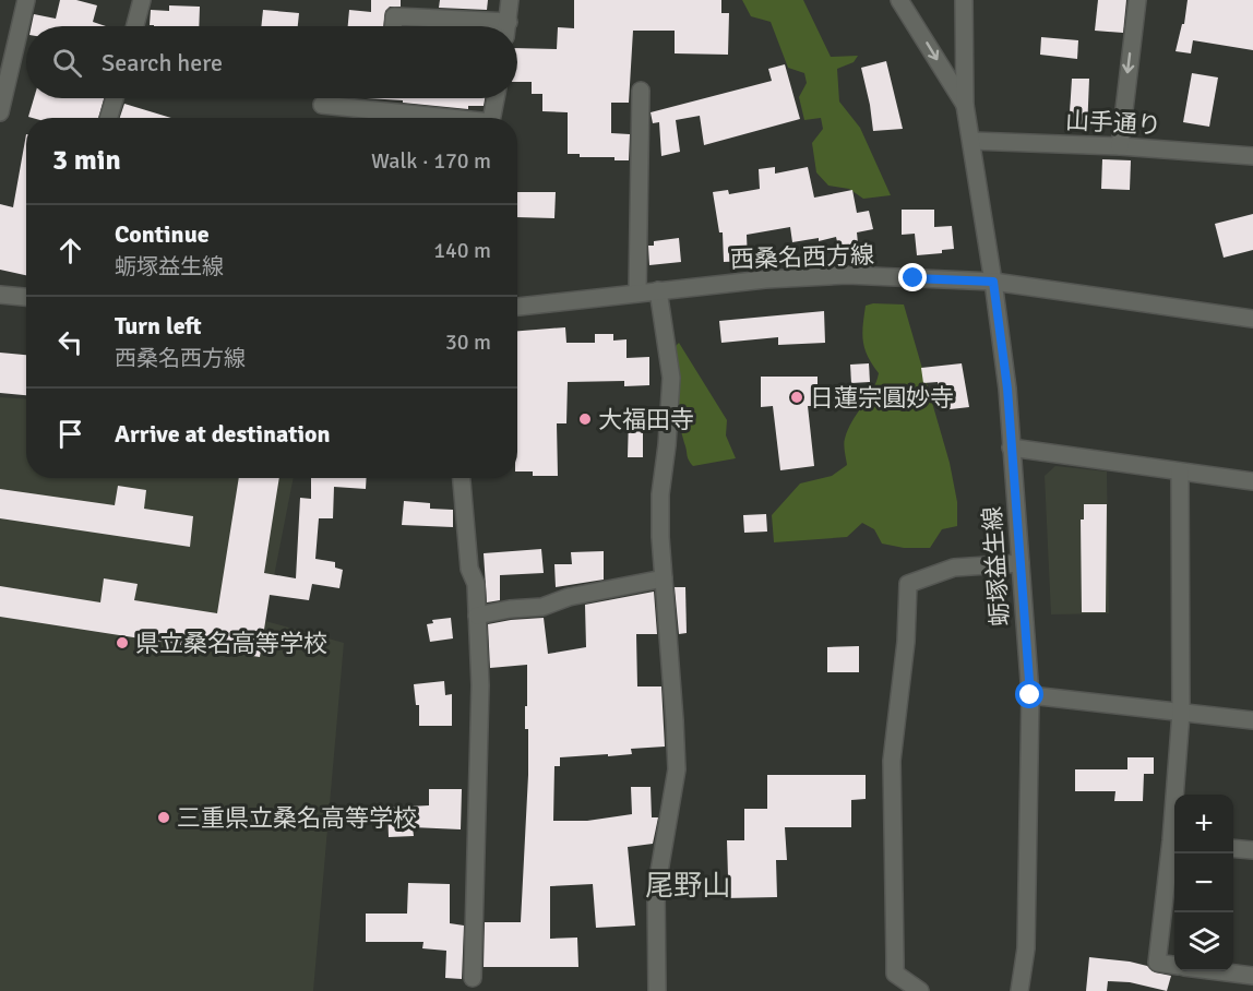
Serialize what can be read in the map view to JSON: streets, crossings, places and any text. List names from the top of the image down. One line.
{"streets":{"street":["山手通り","西桑名西方線","蛎塚益生線"]},"crossings":[["山手通り","蛎塚益生線"],["西桑名西方線","蛎塚益生線"]],"districts":["尾野山"],"places":["日蓮宗圓妙寺","大福田寺","県立桑名高等学校","三重県立桑名高等学校"],"page":{"search":"Search here","heading":["3 min","Walk · 170 m"],"list":[["Continue","蛎塚益生線","140 m"],["Turn left","西桑名西方線","30 m"],"Arrive at destination"],"map_buttons":["+","−"]}}
